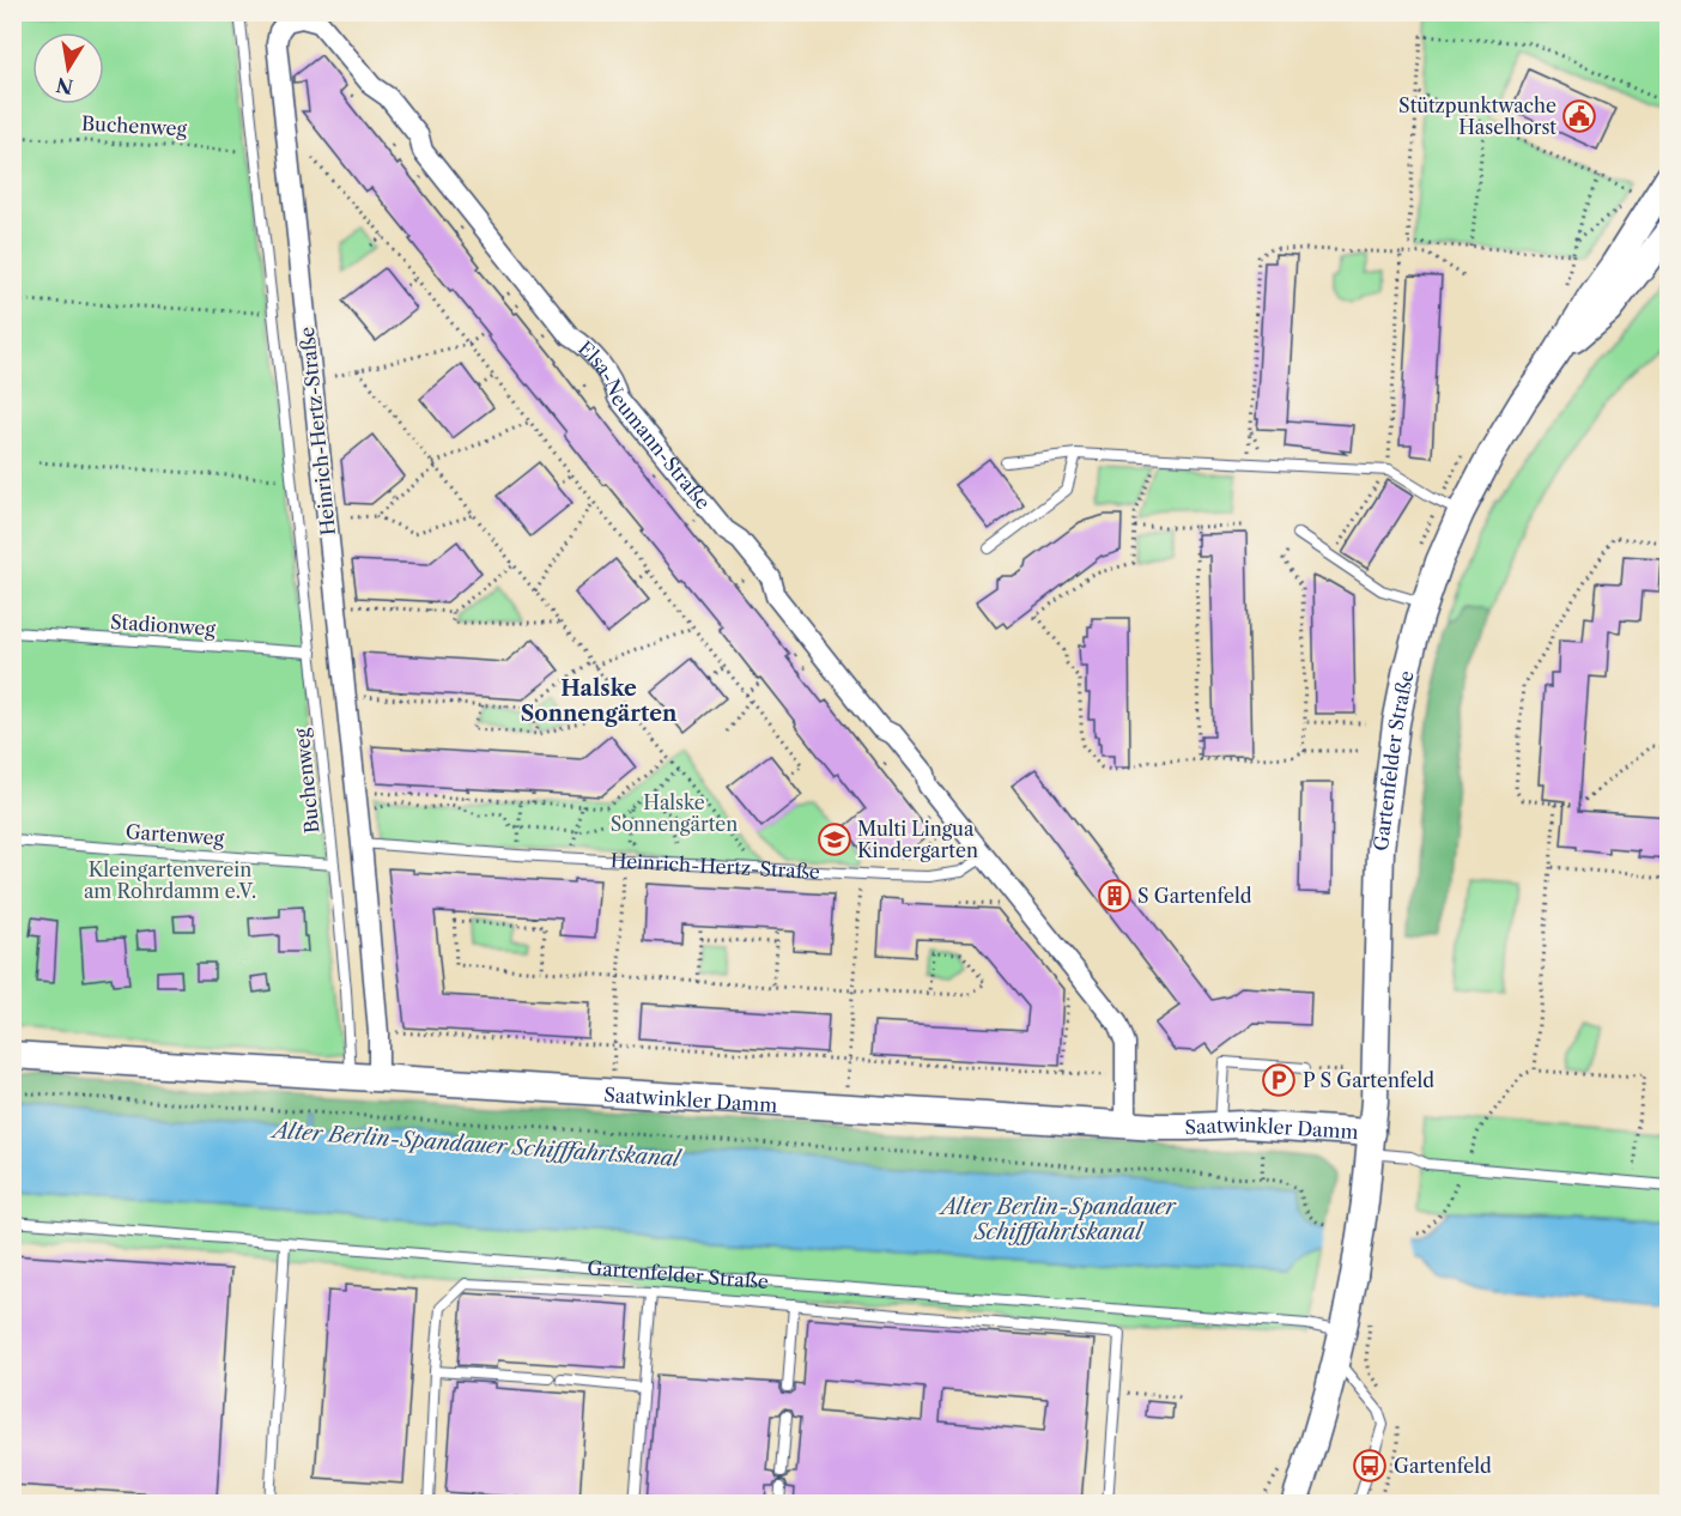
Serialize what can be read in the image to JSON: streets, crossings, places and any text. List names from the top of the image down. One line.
{"streets":{"main road":["Gartenfelder Straße","Saatwinkler Damm"],"street":["Elsa-Neumann-Straße","Heinrich-Hertz-Straße"],"lane":["Buchenweg","Stadionweg","Gartenweg"]},"crossings":[["Buchenweg","Stadionweg"],["Buchenweg","Gartenweg"],["Buchenweg","Saatwinkler Damm"],["Elsa-Neumann-Straße","Heinrich-Hertz-Straße"],["Elsa-Neumann-Straße","Saatwinkler Damm"],["Heinrich-Hertz-Straße","Saatwinkler Damm"],["Gartenfelder Straße","Saatwinkler Damm"]],"districts":["Halske Sonnengärten"],"water":["Alter Berlin-Spandauer Schifffahrtskanal"],"parks":["Halske Sonnengärten","Kleingartenverein am Rohrdamm e.V."],"places":{"public building":["Stützpunktwache Haselhorst"],"school or university":["Multi Lingua Kindergarten"],"building":["S Gartenfeld"],"parking":["P S Gartenfeld"],"bus stop":["Gartenfeld"]},"north":"bottom"}
